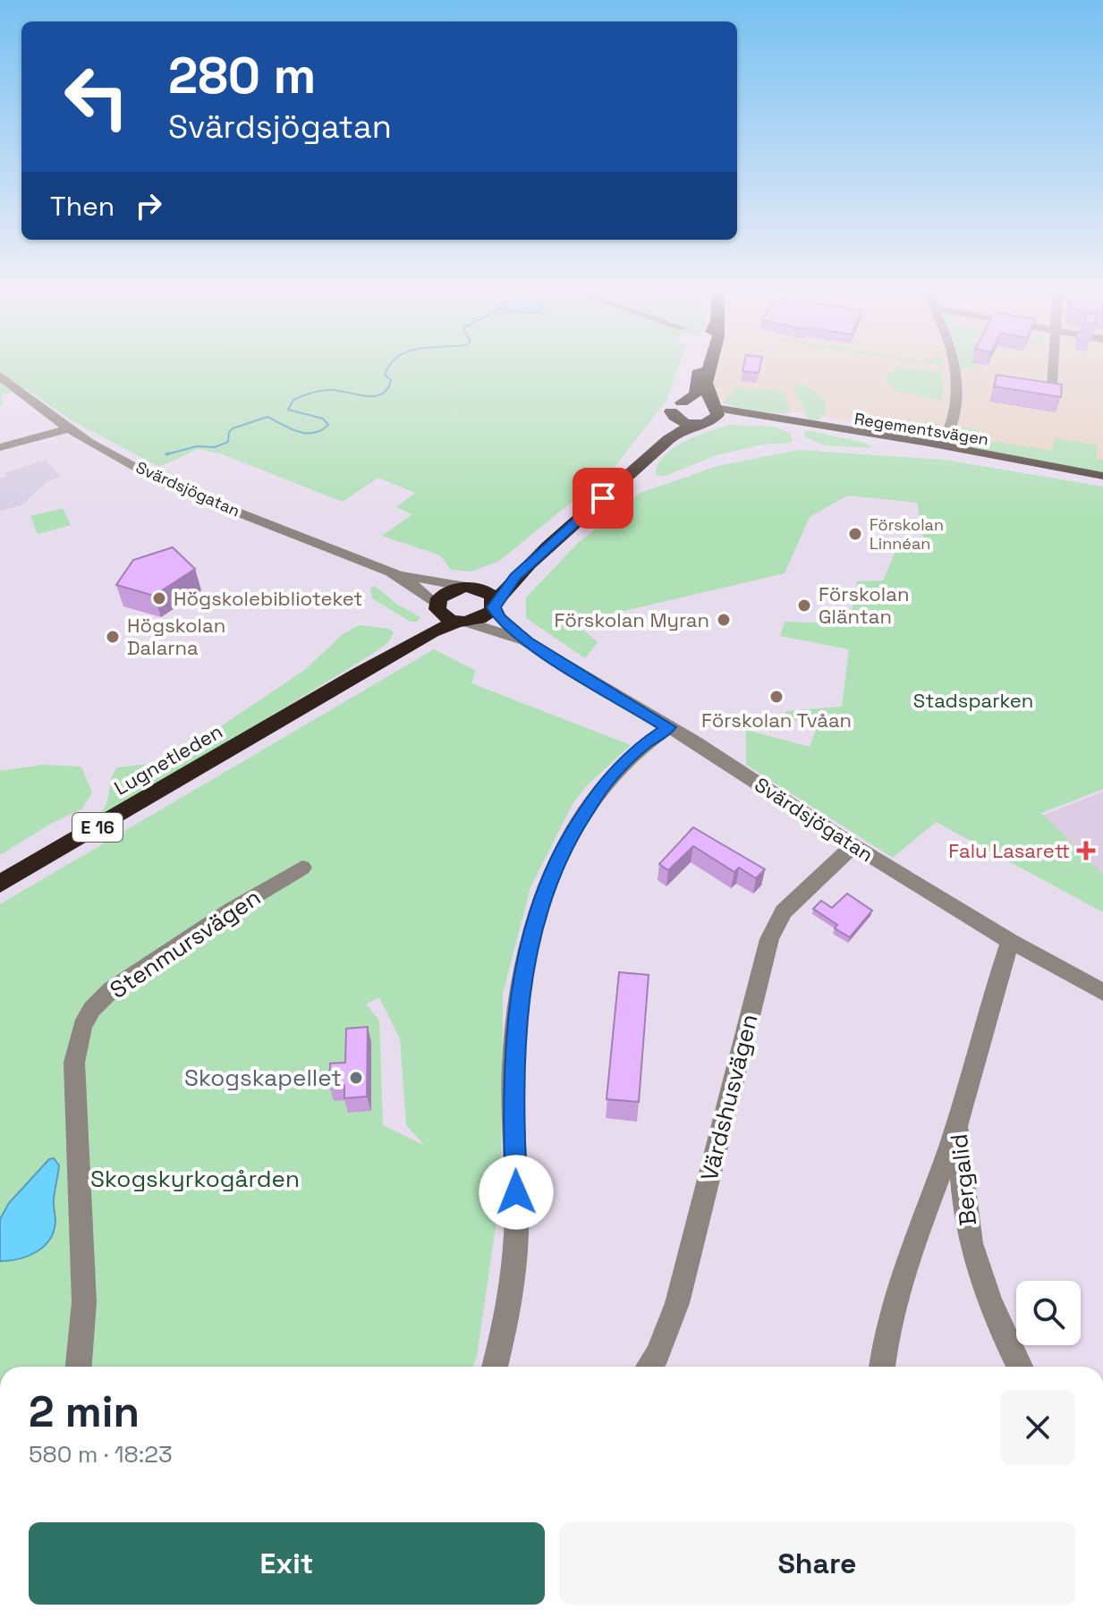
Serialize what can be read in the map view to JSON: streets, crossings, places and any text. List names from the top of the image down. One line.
{"streets":{"highway":["Lugnetleden","E 16"],"main road":["Regementsvägen"],"street":["Svärdsjögatan","Stenmursvägen","Värdshusvägen","Bergalid"]},"crossings":[["Regementsvägen","E 16"],["Svärdsjögatan","Lugnetleden"],["Svärdsjögatan","E 16"],["Svärdsjögatan","Värdshusvägen"],["Svärdsjögatan","Bergalid"],["Lugnetleden","E 16"]],"parks":["Stadsparken","Skogskyrkogården"],"places":{"other":["Förskolan Linnéan","Högskolebiblioteket","Förskolan Gläntan","Förskolan Myran","Högskolan Dalarna","Förskolan Tvåan","Skogskapellet"],"health":["Falu Lasarett"]},"page":{"turn":["280 m","Svärdsjögatan"],"then":"Then","heading":["2 min","580 m · 18:23"],"buttons":["Exit","Share"]}}
